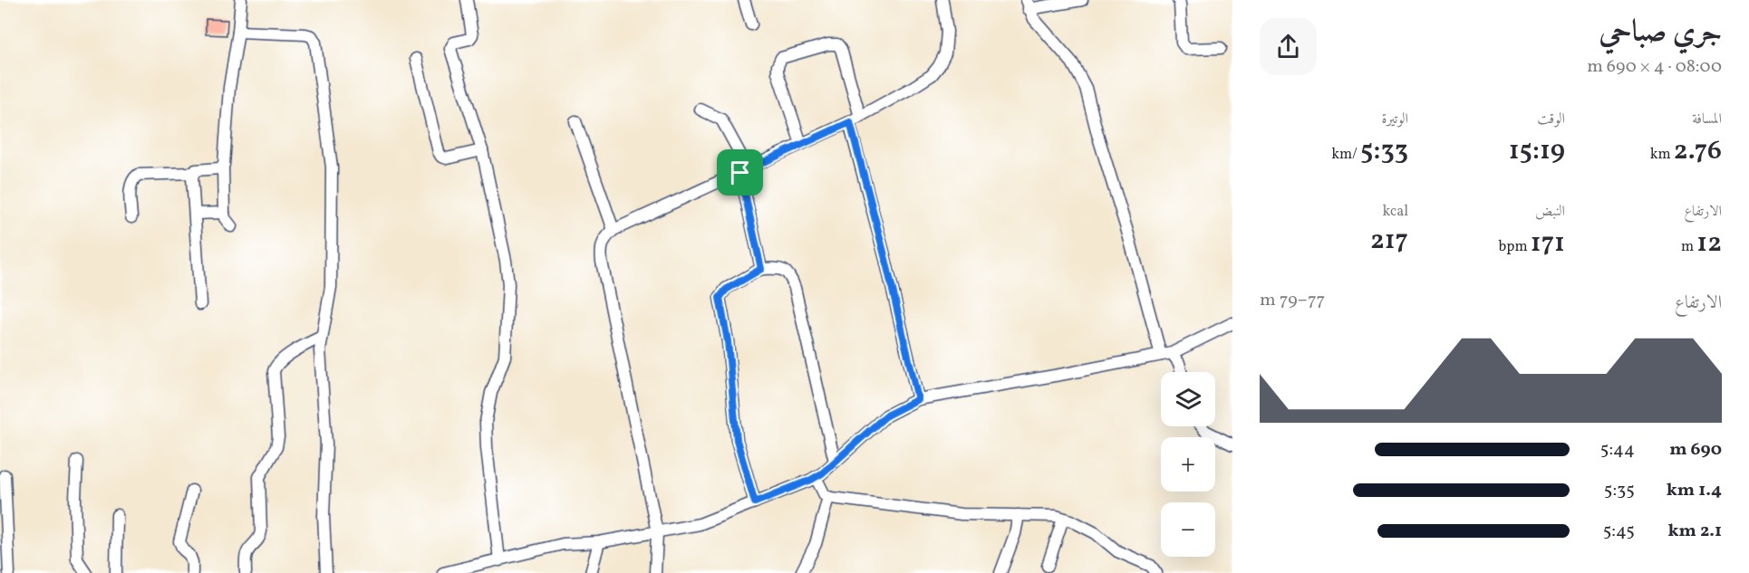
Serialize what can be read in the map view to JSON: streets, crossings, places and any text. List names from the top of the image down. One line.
{"page":{"heading":["جري صباحي","08:00 · 4 × 690 m"],"stats":[["المسافة","2.76 km"],["الوقت","15:19"],["الوتيرة","5:33 /km"],["الارتفاع","12 m"],["النبض","171 bpm"],["kcal","217"]],"chart":["الارتفاع","77–79 m"],"map_buttons":["+","−"],"list":[{"name":"690 m","note":"5:44"},{"name":"1.4 km","note":"5:35"},{"name":"2.1 km","note":"5:45"}]}}
